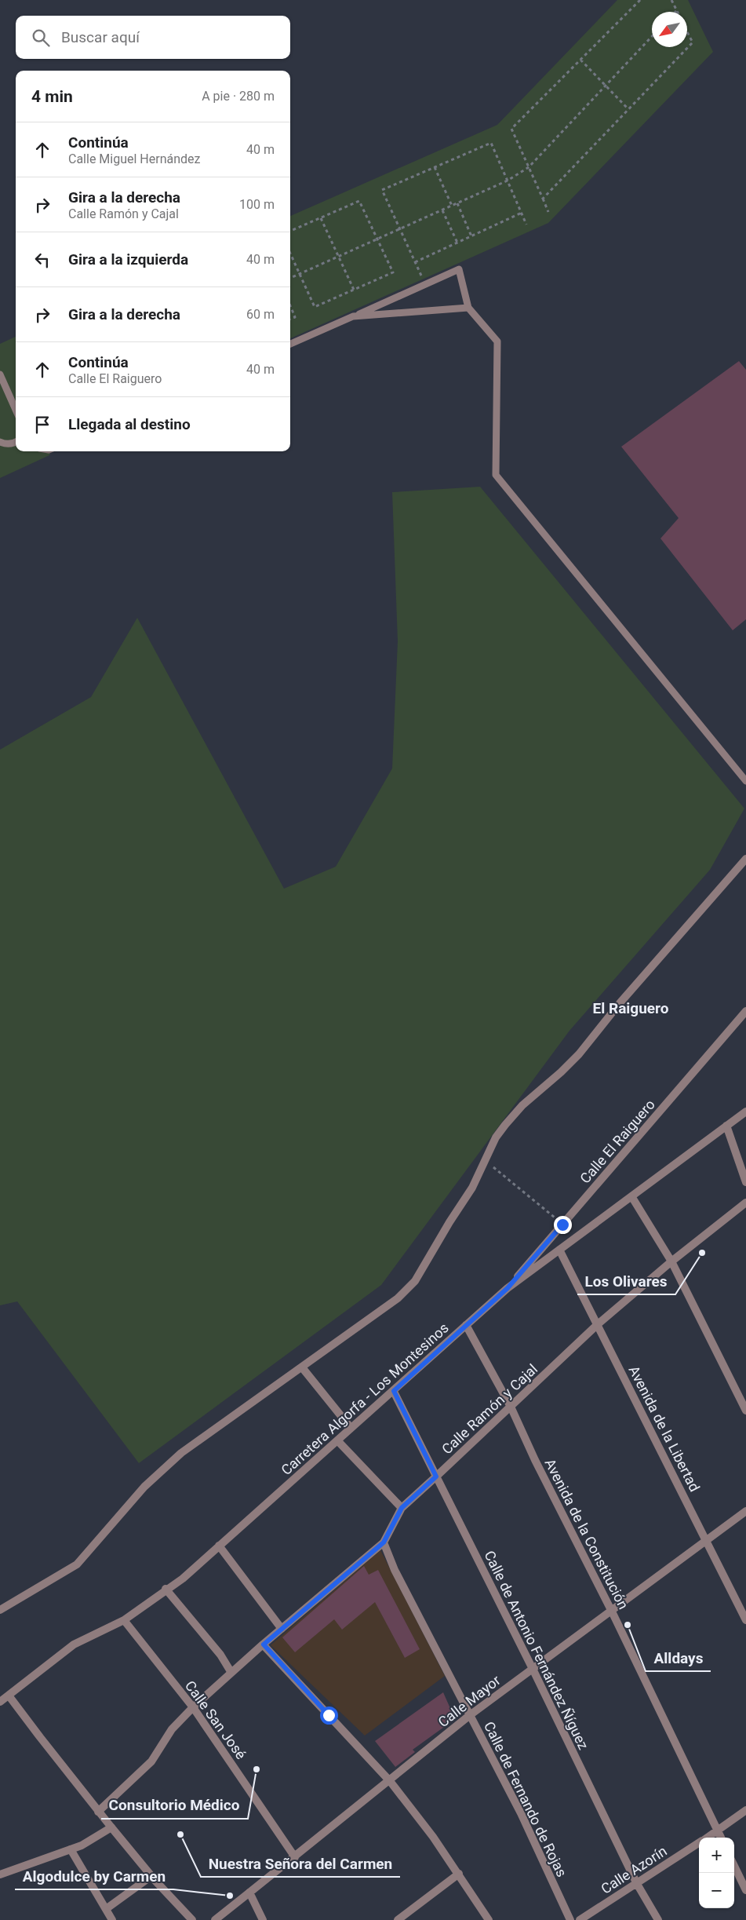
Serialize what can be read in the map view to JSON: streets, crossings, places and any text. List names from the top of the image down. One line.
{"streets":{"street":["Calle El Raiguero","Carretera Algorfa - Los Montesinos","Calle Ramón y Cajal","Avenida de la Libertad","Avenida de la Constitución","Calle de Antonio Fernández Ñíguez","Calle Mayor","Calle San José","Calle de Fernando de Rojas","Calle Azorín"]},"crossings":[["Calle El Raiguero","Carretera Algorfa - Los Montesinos"],["Carretera Algorfa - Los Montesinos","Avenida de la Libertad"],["Carretera Algorfa - Los Montesinos","Avenida de la Constitución"],["Carretera Algorfa - Los Montesinos","Calle de Antonio Fernández Ñíguez"],["Carretera Algorfa - Los Montesinos","Calle San José"],["Calle Ramón y Cajal","Avenida de la Libertad"],["Calle Ramón y Cajal","Avenida de la Constitución"],["Calle Ramón y Cajal","Calle de Antonio Fernández Ñíguez"],["Calle Ramón y Cajal","Calle San José"],["Calle Ramón y Cajal","Calle de Fernando de Rojas"],["Avenida de la Libertad","Calle Mayor"],["Avenida de la Constitución","Calle Mayor"],["Avenida de la Constitución","Calle Azorín"],["Calle de Antonio Fernández Ñíguez","Calle Mayor"],["Calle de Antonio Fernández Ñíguez","Calle Azorín"],["Calle Mayor","Calle San José"],["Calle Mayor","Calle de Fernando de Rojas"]],"districts":["El Raiguero"],"places":["Los Olivares","Alldays","Consultorio Médico","Nuestra Señora del Carmen","Algodulce by Carmen"],"north":"bottom left","page":{"search":"Buscar aquí","heading":["4 min","A pie · 280 m"],"list":[["Continúa","Calle Miguel Hernández","40 m"],["Gira a la derecha","Calle Ramón y Cajal","100 m"],["Gira a la izquierda","40 m"],["Gira a la derecha","60 m"],["Continúa","Calle El Raiguero","40 m"],"Llegada al destino"],"map_buttons":["+","−"]}}
